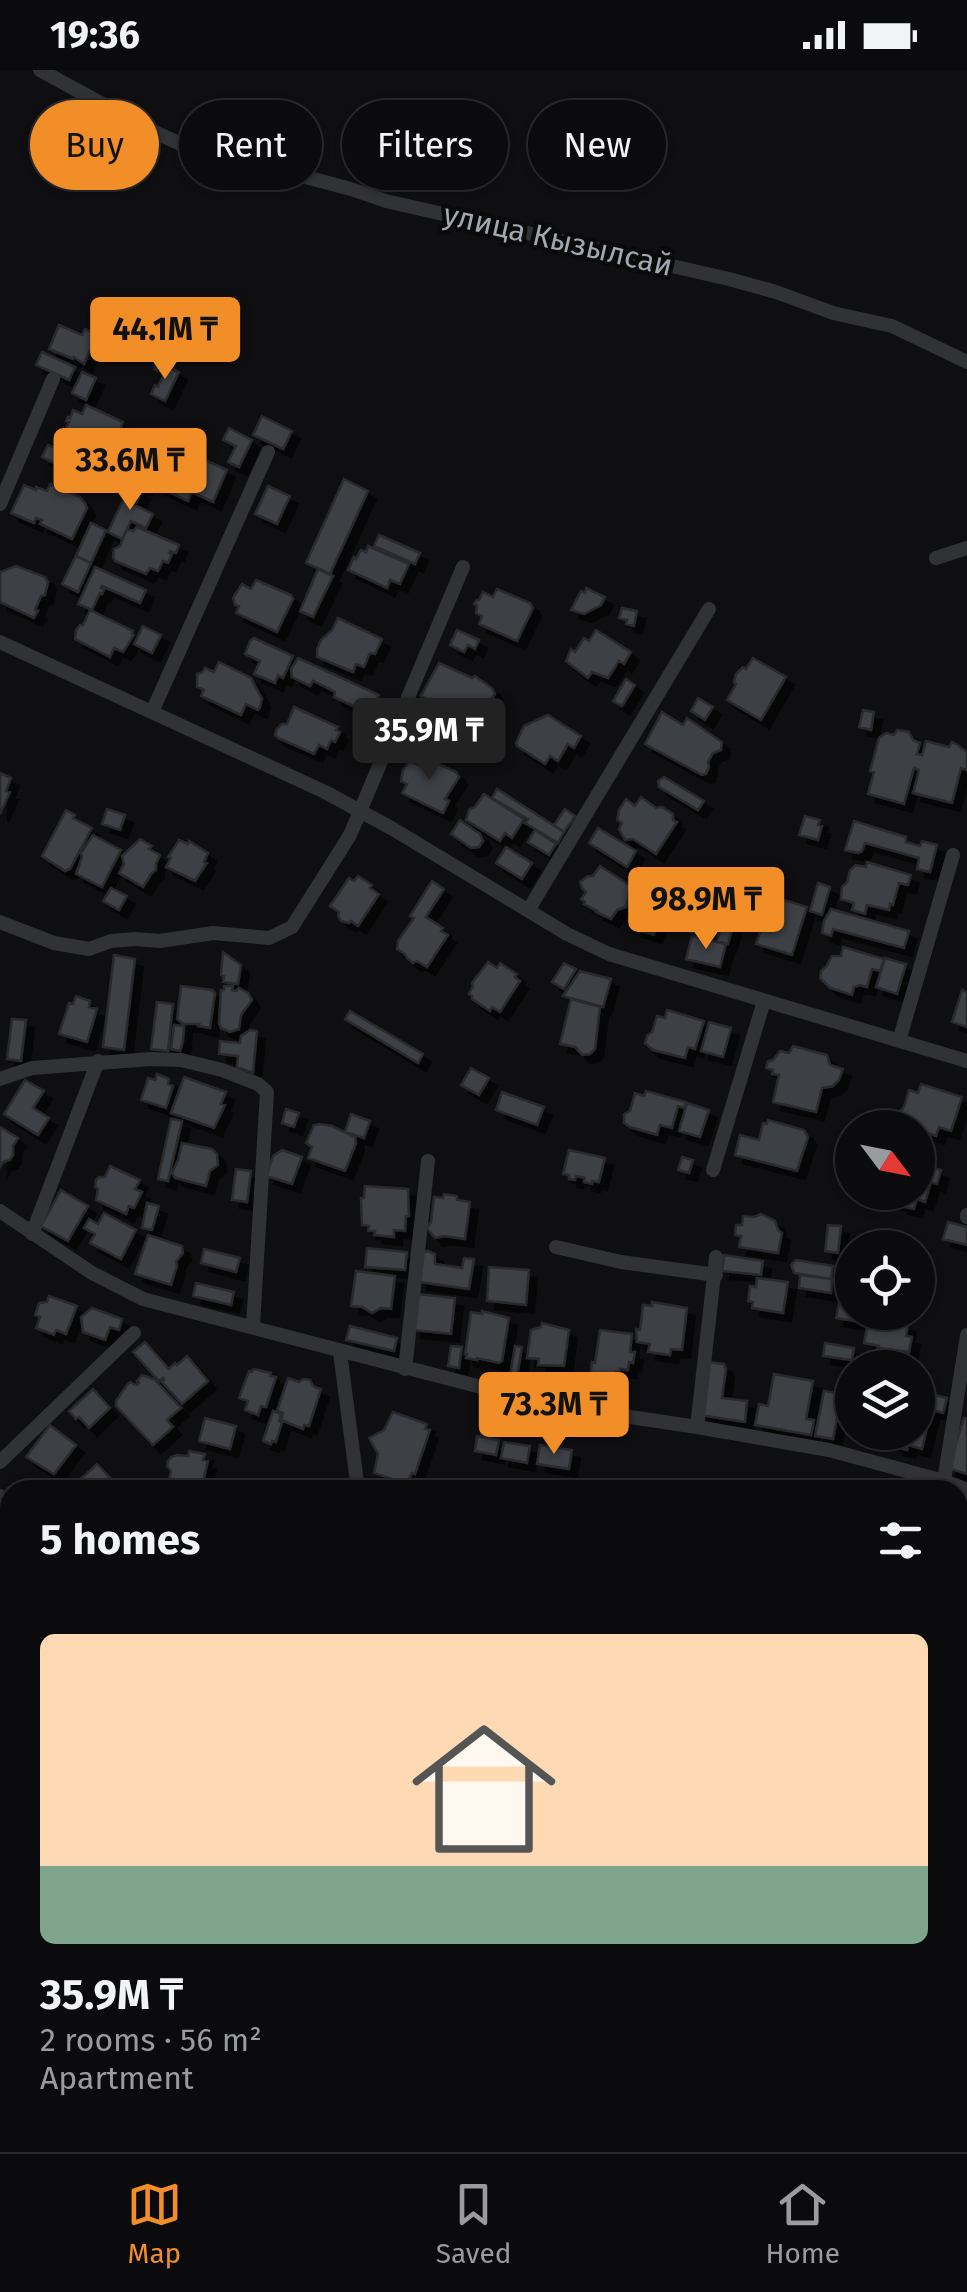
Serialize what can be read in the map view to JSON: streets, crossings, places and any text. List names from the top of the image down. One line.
{"streets":{"street":["улица Кызылсай"]},"north":"bottom right","page":{"status":"19:36","chip":["Buy","Rent","Filters","New"],"price":["44.1M ₸","33.6M ₸","35.9M ₸","98.9M ₸","73.3M ₸"],"heading":"5 homes","list":[{"name":"35.9M ₸","note":"2 rooms · 56 m² · Apartment"}],"tabs":["Map","Saved","Home"]}}
